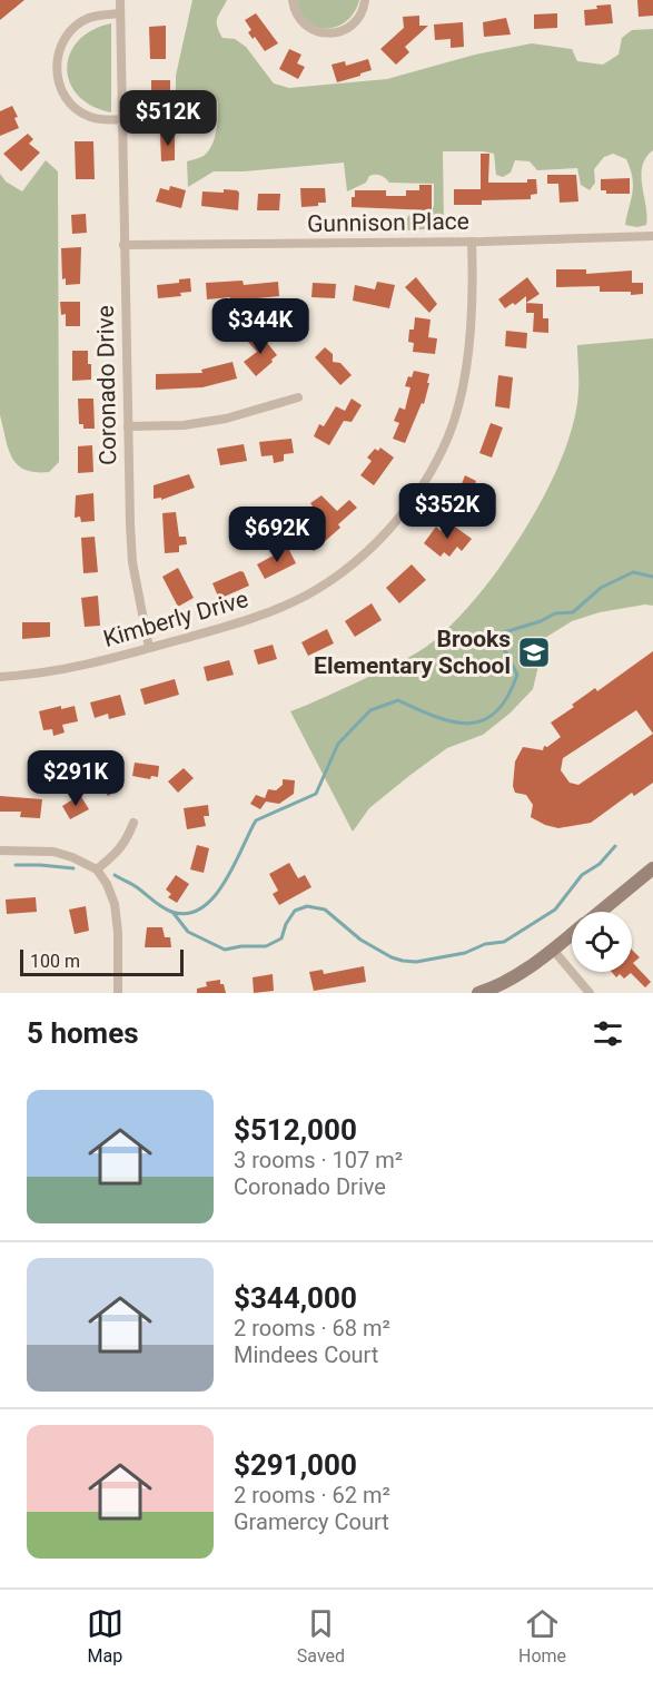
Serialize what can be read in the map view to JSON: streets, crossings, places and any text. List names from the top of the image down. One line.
{"streets":{"street":["Gunnison Place","Coronado Drive","Kimberly Drive"]},"crossings":[["Gunnison Place","Coronado Drive"],["Gunnison Place","Kimberly Drive"],["Coronado Drive","Kimberly Drive"]],"places":{"school or university":["Brooks Elementary School"]},"scale_bar":"100 m","page":{"price":["$512K","$344K","$352K","$692K","$291K"],"scale":"100 m","heading":"5 homes","list":[{"name":"$512,000","note":"3 rooms · 107 m² · Coronado Drive"},{"name":"$344,000","note":"2 rooms · 68 m² · Mindees Court"},{"name":"$291,000","note":"2 rooms · 62 m² · Gramercy Court"}],"tabs":["Map","Saved","Home"]}}
